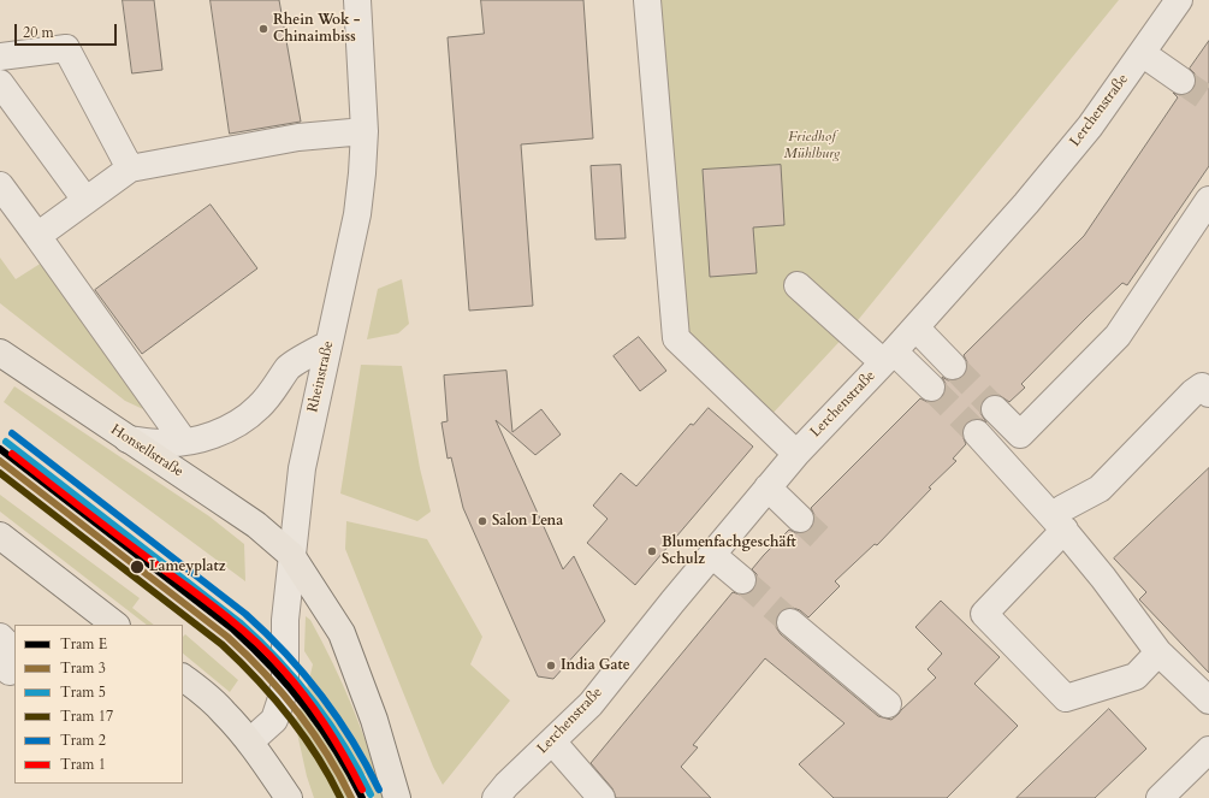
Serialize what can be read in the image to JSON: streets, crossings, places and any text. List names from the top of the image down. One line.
{"streets":{"main road":["Honsellstraße"],"street":["Lerchenstraße","Rheinstraße"]},"crossings":[["Rheinstraße","Honsellstraße"]],"parks":["Friedhof Mühlburg"],"places":["Rhein Wok - Chinaimbiss","Salon Lena","Blumenfachgeschäft Schulz","Lameyplatz","India Gate"],"lines":["tram line 2","tram line 5","tram line E","tram line 1","tram line 3","tram line 17"],"legend":["Tram E","Tram 3","Tram 5","Tram 17","Tram 2","Tram 1"],"scale_bar":"20 m"}
